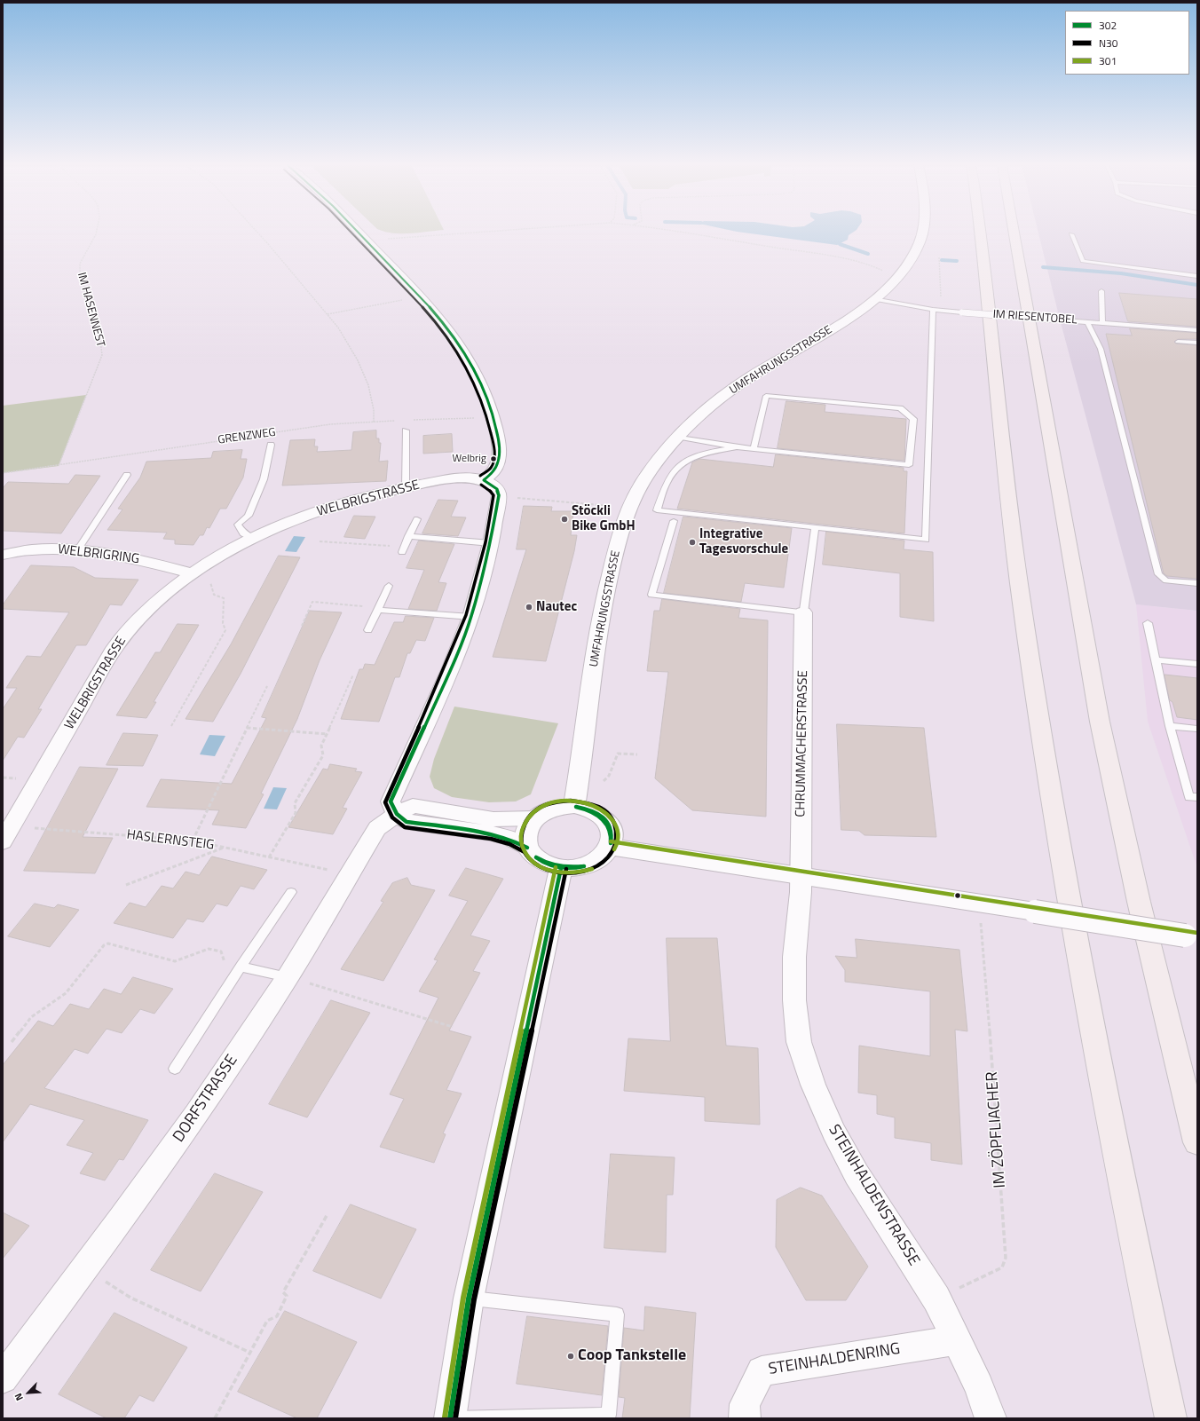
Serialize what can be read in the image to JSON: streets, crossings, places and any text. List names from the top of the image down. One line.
{"streets":{"main road":["UMFAHRUNGSSTRASSE"],"street":["WELBRIGSTRASSE","WELBRIGRING","CHRUMMACHERSTRASSE","DORFSTRASSE","STEINHALDENSTRASSE","STEINHALDENRING"],"lane":["IM RIESENTOBEL"],"path":["IM HASENNEST","GRENZWEG","HASLERNSTEIG","IM ZÖPFLIACHER"]},"crossings":[["IM HASENNEST","GRENZWEG"],["IM RIESENTOBEL","UMFAHRUNGSSTRASSE"],["UMFAHRUNGSSTRASSE","DORFSTRASSE"],["WELBRIGSTRASSE","WELBRIGRING"],["WELBRIGSTRASSE","HASLERNSTEIG"],["CHRUMMACHERSTRASSE","STEINHALDENSTRASSE"],["HASLERNSTEIG","DORFSTRASSE"],["IM ZÖPFLIACHER","STEINHALDENSTRASSE"],["STEINHALDENSTRASSE","STEINHALDENRING"]],"places":["Welbrig","Stöckli Bike GmbH","Integrative Tagesvorschule","Nautec","Coop Tankstelle"],"lines":["transit line 302","transit line N30","transit line 301"],"legend":["302","N30","301"],"north":"bottom left"}
